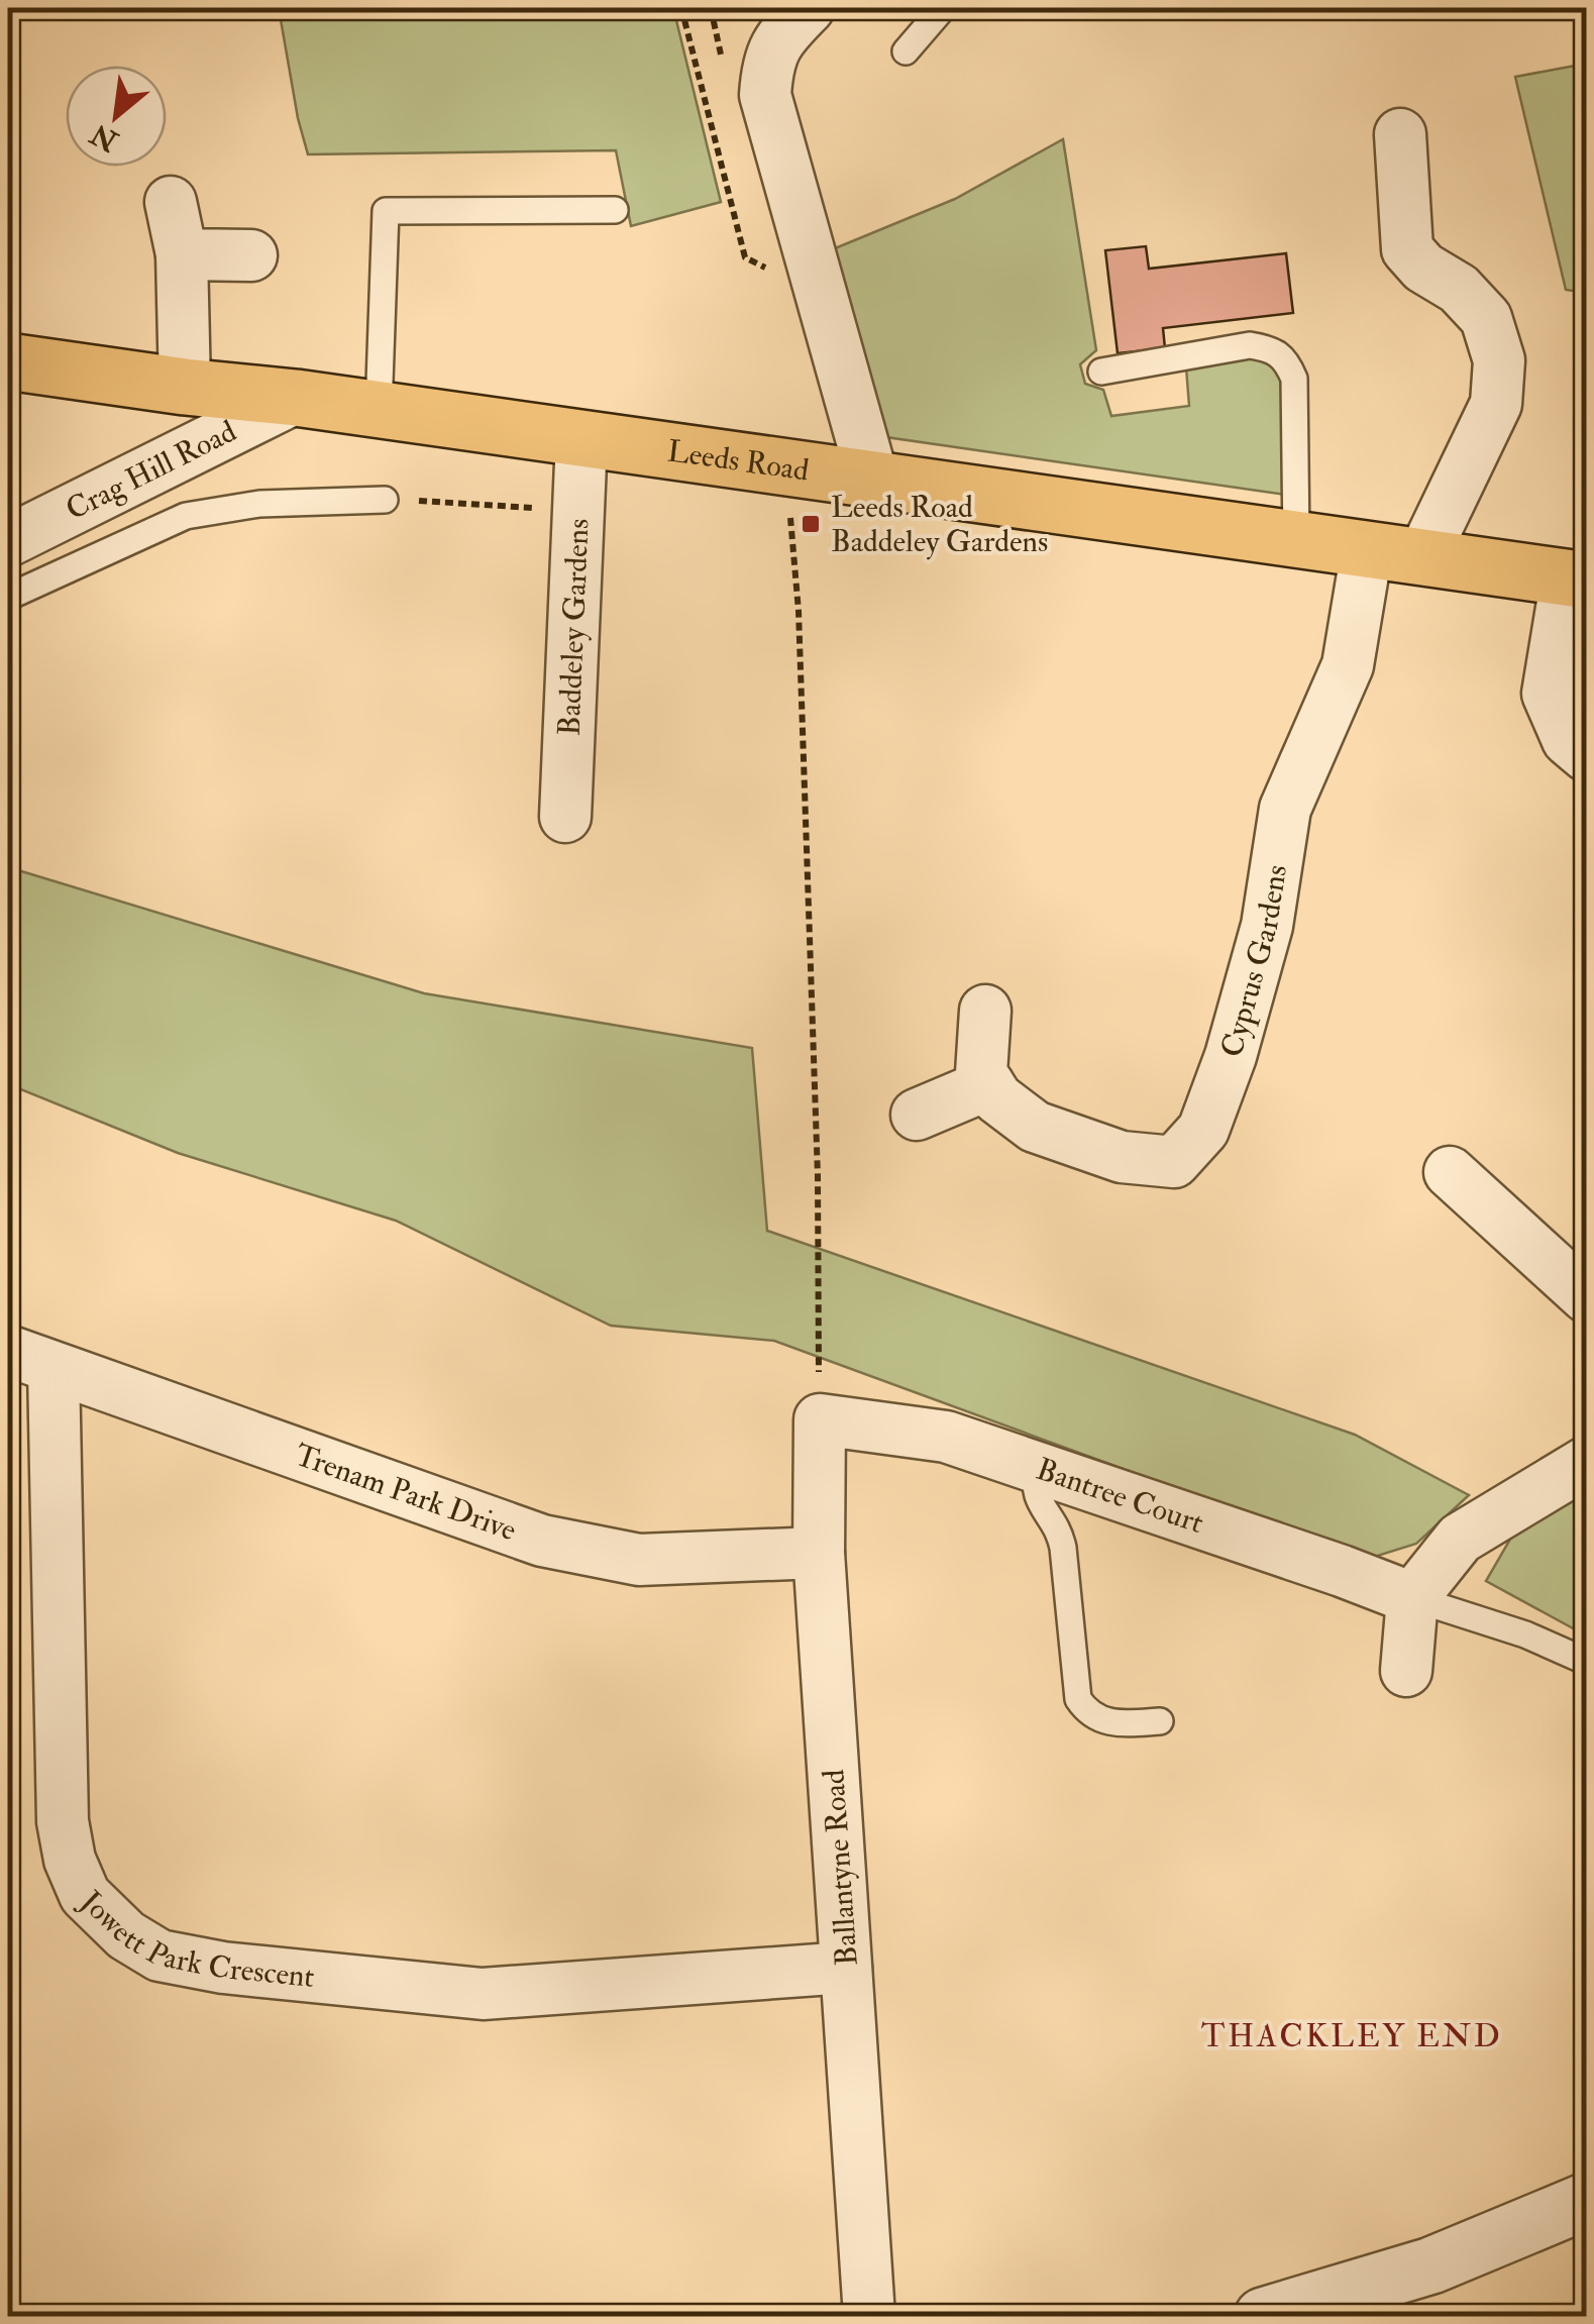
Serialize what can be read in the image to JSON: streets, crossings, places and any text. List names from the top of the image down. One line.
{"streets":{"main road":["Leeds Road"],"street":["Crag Hill Road","Baddeley Gardens","Cyprus Gardens","Trenam Park Drive","Bantree Court","Ballantyne Road","Jowett Park Crescent"]},"crossings":[["Leeds Road","Crag Hill Road"],["Leeds Road","Baddeley Gardens"],["Leeds Road","Cyprus Gardens"],["Trenam Park Drive","Ballantyne Road"],["Trenam Park Drive","Jowett Park Crescent"],["Bantree Court","Ballantyne Road"],["Ballantyne Road","Jowett Park Crescent"]],"districts":["THACKLEY END"],"places":{"transit":["Leeds Road Baddeley Gardens"]},"north":"bottom left"}
